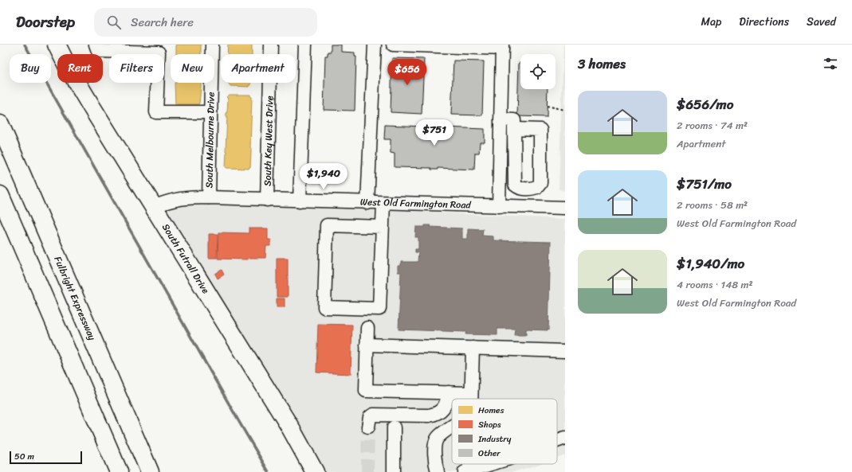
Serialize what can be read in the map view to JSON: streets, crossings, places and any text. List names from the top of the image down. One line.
{"streets":{"highway":["South Futrall Drive","Fulbright Expressway"],"street":["South Melbourne Drive","South Key West Drive","West Old Farmington Road"]},"crossings":[["South Melbourne Drive","West Old Farmington Road"],["South Key West Drive","West Old Farmington Road"],["West Old Farmington Road","South Futrall Drive"]],"legend":["Homes","Shops","Industry","Other"],"scale_bar":"50 m","page":{"header":"Doorstep","search":"Search here","nav":["Map","Directions","Saved"],"heading":"3 homes","chip":["Buy","Rent","Filters","New","Apartment"],"price":["$656","$751","$1,940"],"list":[{"name":"$656/mo","note":"2 rooms · 74 m² · Apartment"},{"name":"$751/mo","note":"2 rooms · 58 m² · West Old Farmington Road"},{"name":"$1,940/mo","note":"4 rooms · 148 m² · West Old Farmington Road"}],"scale":"50 m"}}
